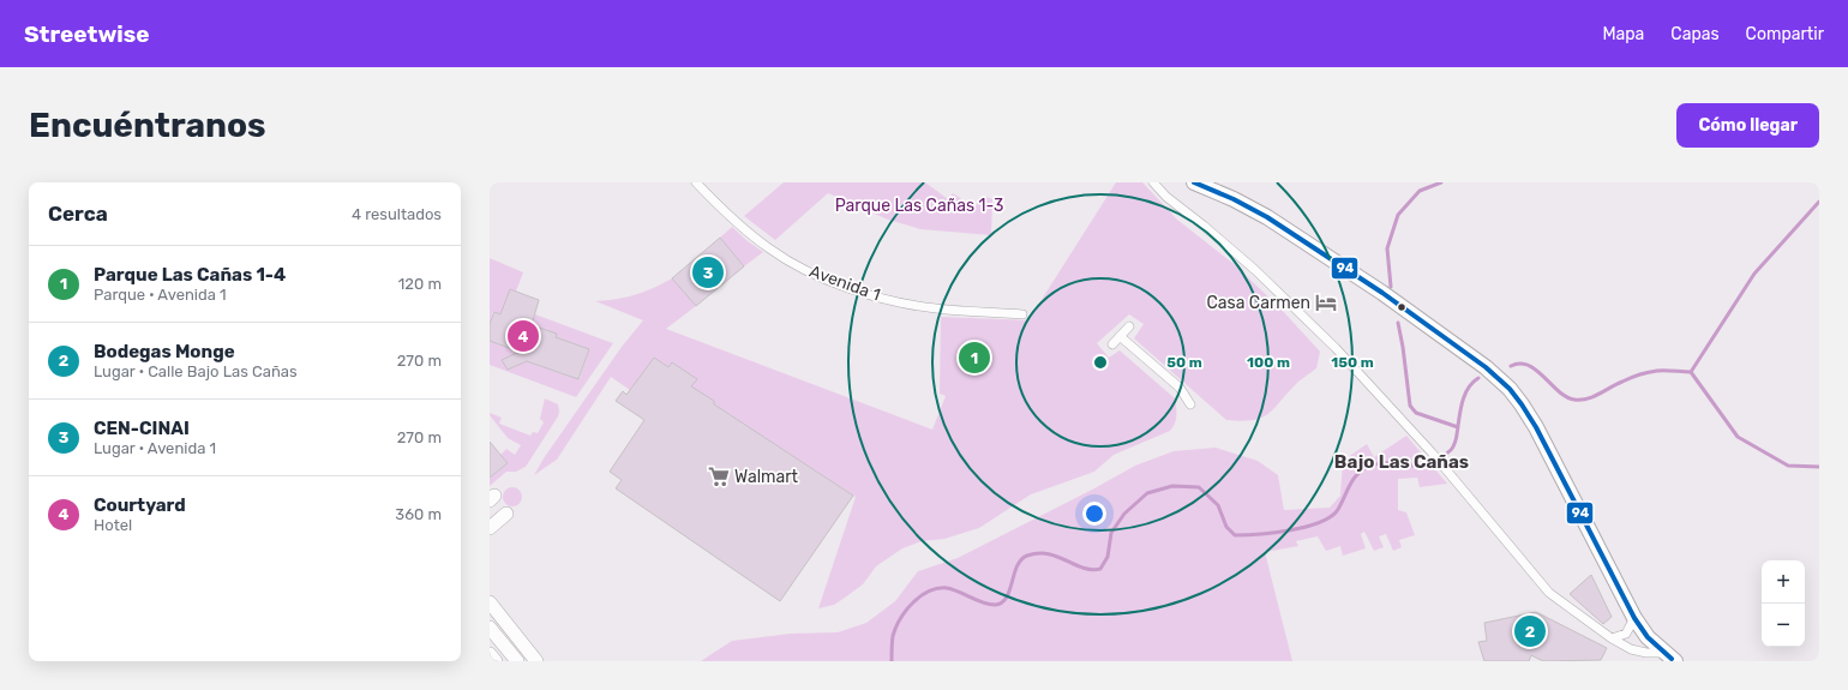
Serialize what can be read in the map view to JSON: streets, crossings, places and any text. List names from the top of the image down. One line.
{"streets":{"street":["Avenida 1"]},"districts":["Bajo Las Cañas"],"parks":["Parque Las Cañas 1-3"],"places":{"hotel":["Casa Carmen"],"supermarket":["Walmart"]},"lines":["transit line 94"],"page":{"header":"Streetwise","nav":["Mapa","Capas","Compartir"],"buttons":"Cómo llegar","title":"Encuéntranos","heading":["Cerca","4 resultados"],"list":[{"mark":"1","name":"Parque Las Cañas 1-4","note":"Parque · Avenida 1","value":"120 m"},{"mark":"2","name":"Bodegas Monge","note":"Lugar · Calle Bajo Las Cañas","value":"270 m"},{"mark":"3","name":"CEN-CINAI","note":"Lugar · Avenida 1","value":"270 m"},{"mark":"4","name":"Courtyard","note":"Hotel","value":"360 m"}],"pins":["3","4","1","2"],"map_buttons":["+","−"]},"rings":["50 m","100 m","150 m"]}
